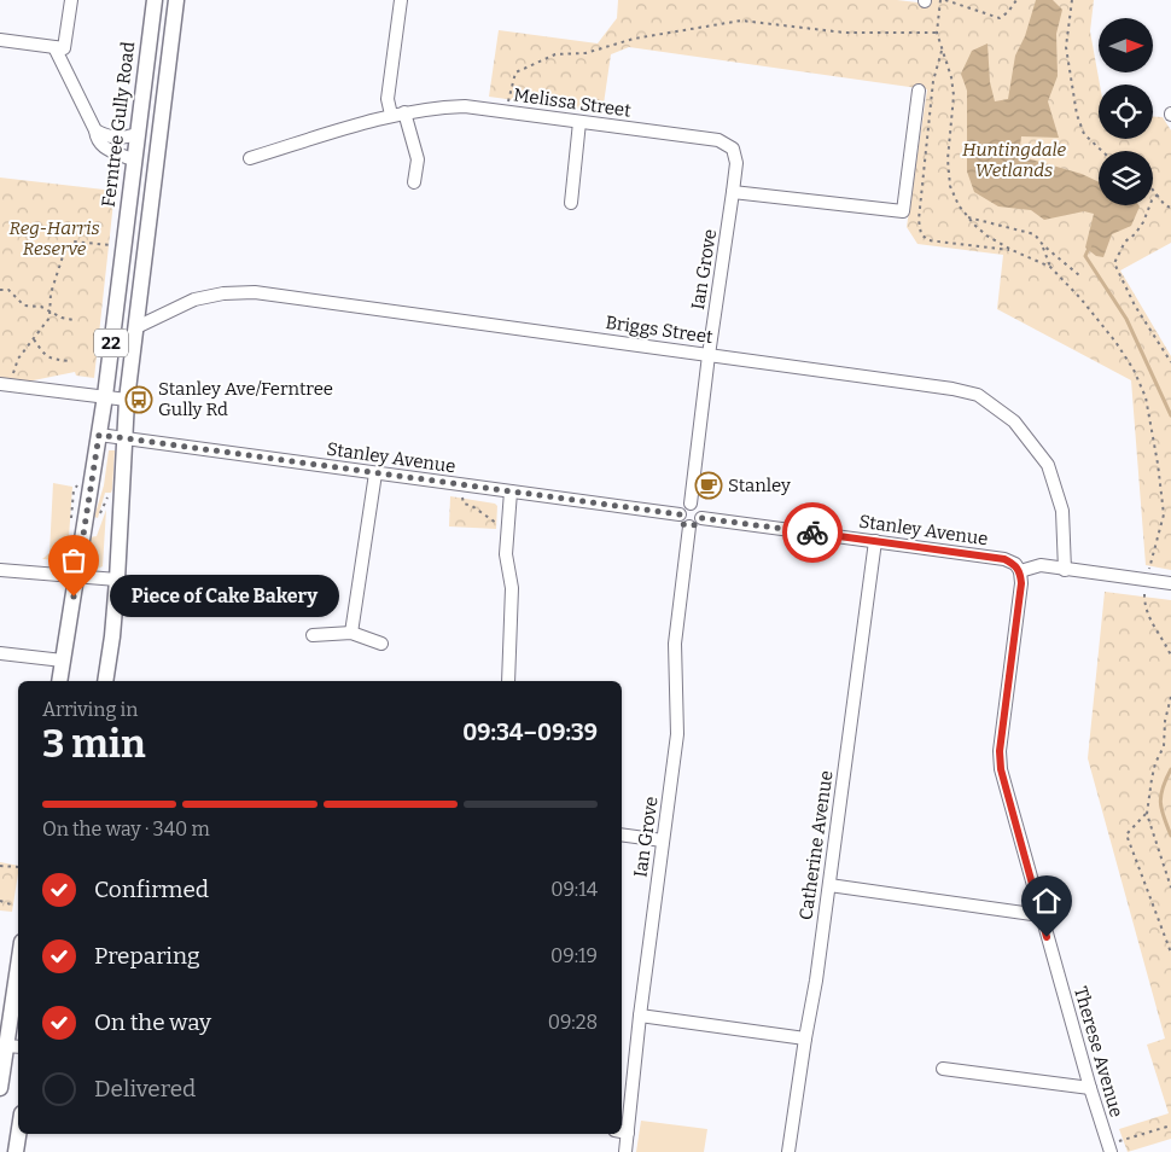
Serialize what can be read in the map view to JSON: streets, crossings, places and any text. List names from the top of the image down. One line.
{"streets":{"main road":["Ferntree Gully Road","22"],"street":["Melissa Street","Ian Grove","Briggs Street","Stanley Avenue","Catherine Avenue","Therese Avenue"]},"crossings":[["Melissa Street","Ian Grove"],["Ferntree Gully Road","Stanley Avenue"],["Ian Grove","Briggs Street"],["Ian Grove","Stanley Avenue"],["Briggs Street","22"],["22","Stanley Avenue"],["Stanley Avenue","Catherine Avenue"],["Stanley Avenue","Therese Avenue"]],"parks":["Huntingdale Wetlands","Reg-Harris Reserve"],"places":{"bus stop":["Stanley Ave/Ferntree Gully Rd"],"cafe":["Stanley"],"other":["Piece of Cake Bakery"]},"north":"right","page":{"bubble":"Piece of Cake Bakery","heading":["3 min","Arriving in","09:34–09:39"],"bar":"On the way · 340 m","list":[["Confirmed","09:14"],["Preparing","09:19"],["On the way","09:28"],"Delivered"]}}
